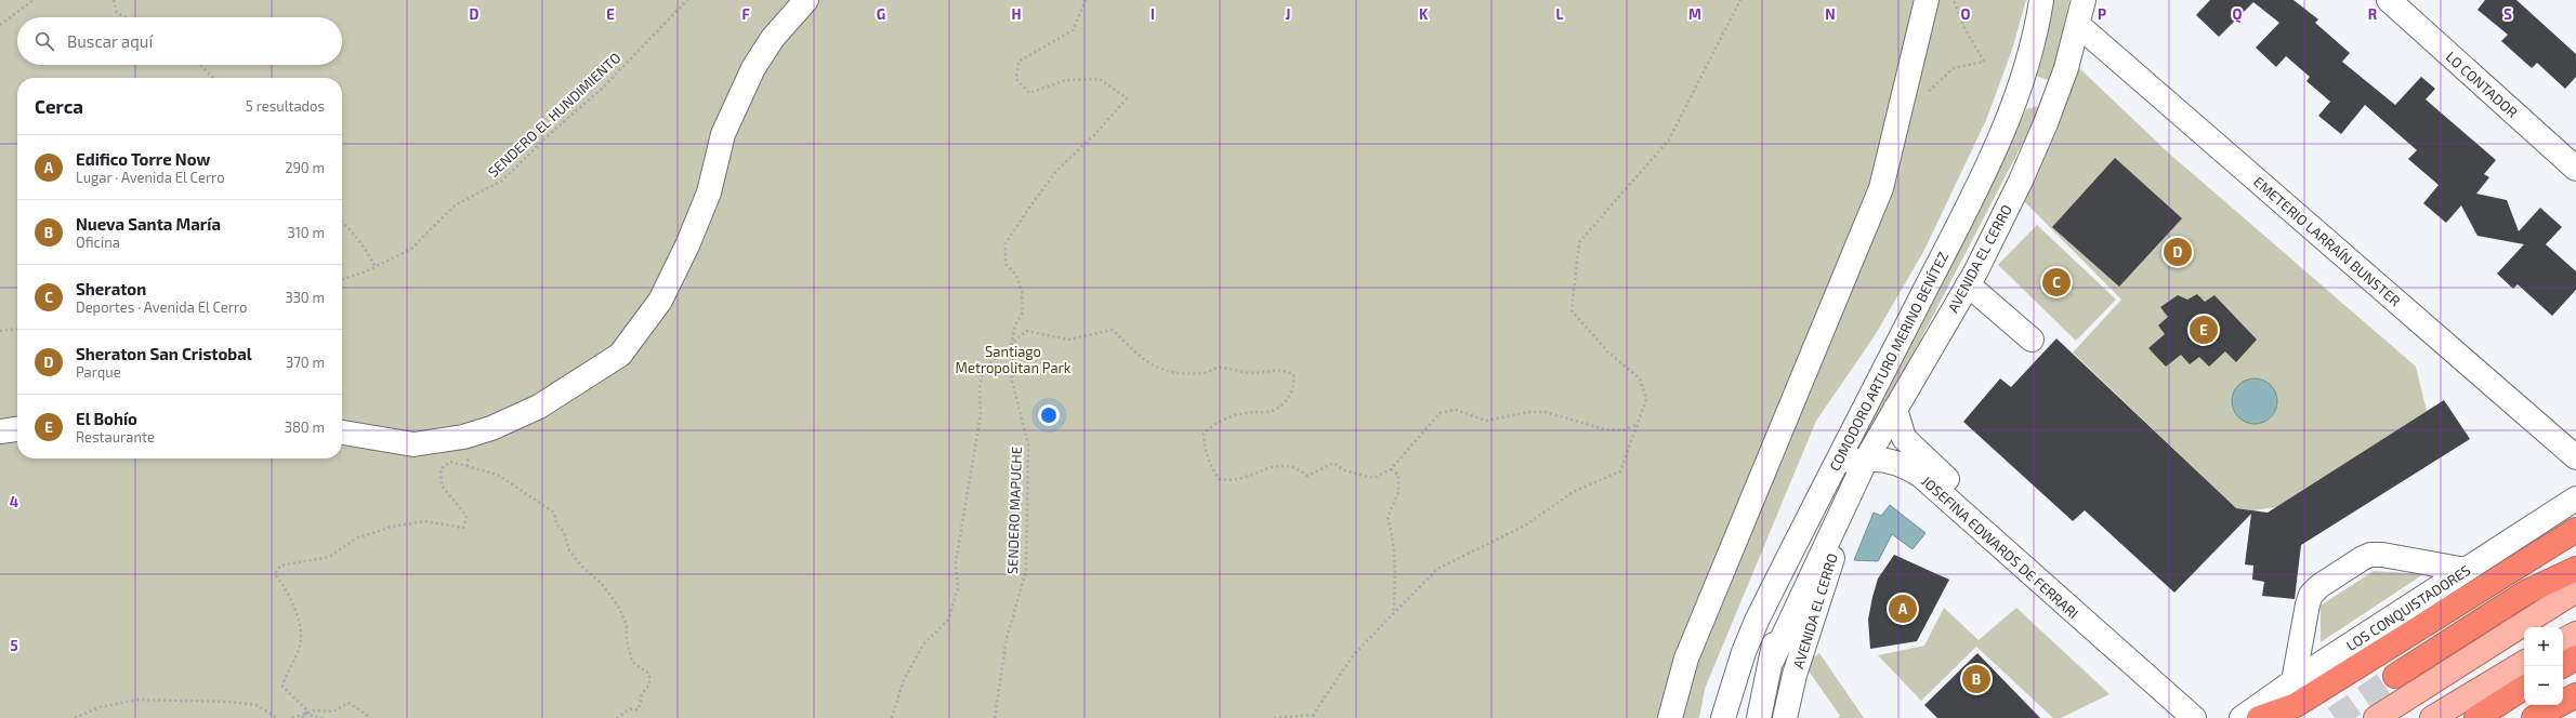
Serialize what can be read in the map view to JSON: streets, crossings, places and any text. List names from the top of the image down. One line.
{"streets":{"street":["LO CONTADOR","EMETERIO LARRAÍN BUNSTER","AVENIDA EL CERRO","COMODORO ARTURO MERINO BENÍTEZ","JOSEFINA EDWARDS DE FERRARI","LOS CONQUISTADORES"],"path":["SENDERO EL HUNDIMIENTO","SENDERO MAPUCHE"]},"crossings":[["EMETERIO LARRAÍN BUNSTER","AVENIDA EL CERRO"],["AVENIDA EL CERRO","COMODORO ARTURO MERINO BENÍTEZ"],["AVENIDA EL CERRO","JOSEFINA EDWARDS DE FERRARI"],["COMODORO ARTURO MERINO BENÍTEZ","JOSEFINA EDWARDS DE FERRARI"]],"parks":["Santiago Metropolitan Park"],"page":{"search":"Buscar aquí","heading":["Cerca","5 resultados"],"list":[{"mark":"A","name":"Edifico Torre Now","note":"Lugar · Avenida El Cerro","value":"290 m"},{"mark":"B","name":"Nueva Santa María","note":"Oficina","value":"310 m"},{"mark":"C","name":"Sheraton","note":"Deportes · Avenida El Cerro","value":"330 m"},{"mark":"D","name":"Sheraton San Cristobal","note":"Parque","value":"370 m"},{"mark":"E","name":"El Bohío","note":"Restaurante","value":"380 m"}],"pins":["D","C","E","A","B"],"map_buttons":["+","−"]},"grid":{"columns":["D","E","F","G","H","I","J","K","L","M","N","O","P","Q","R","S"],"rows":["4","5"]}}
